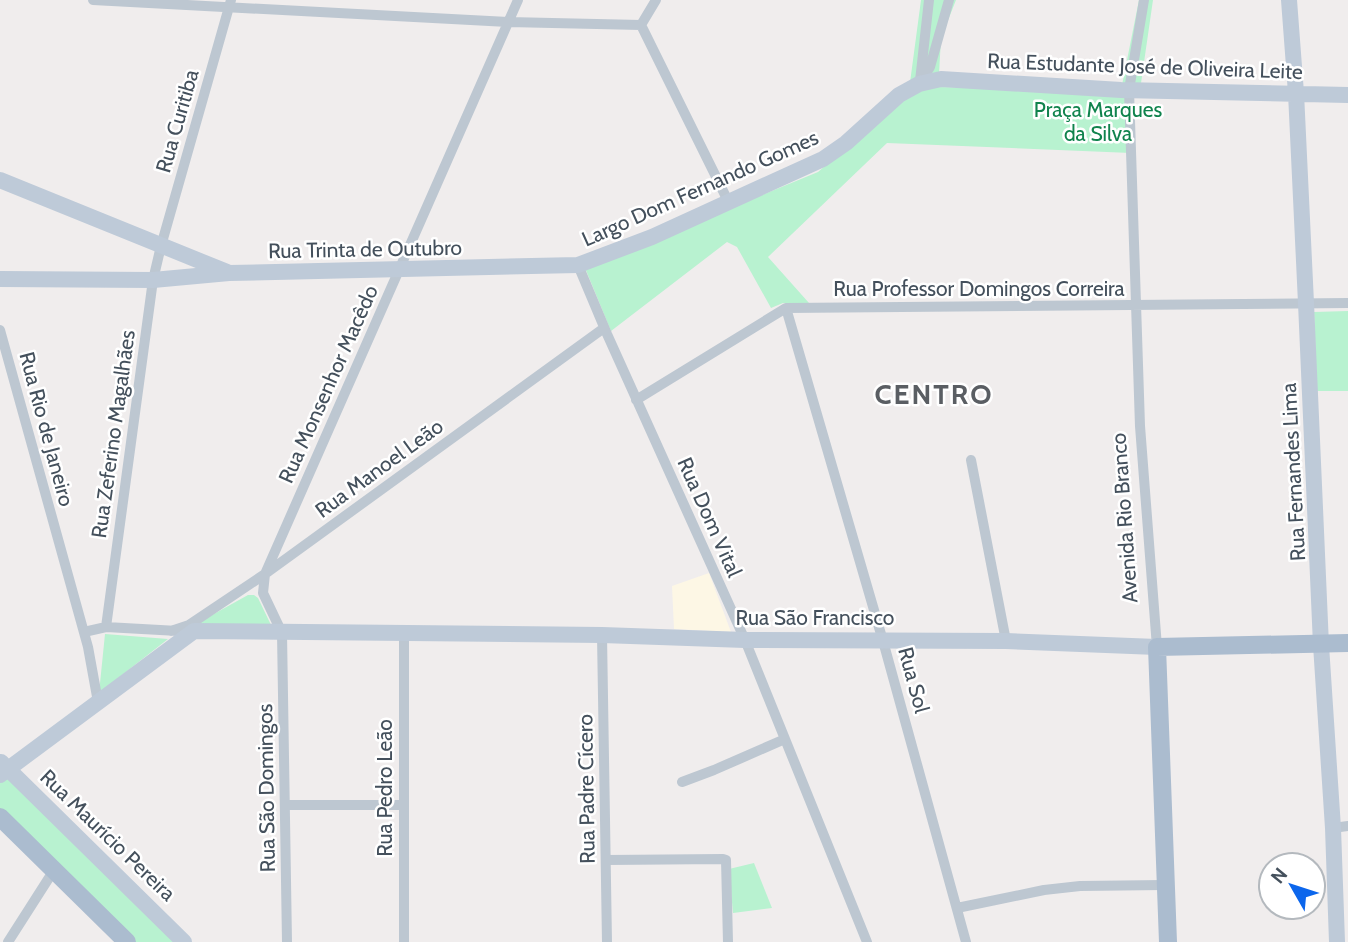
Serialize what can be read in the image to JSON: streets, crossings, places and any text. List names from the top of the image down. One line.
{"streets":{"main road":["Avenida Rio Branco","Rua São Francisco"],"street":["Rua Estudante José de Oliveira Leite","Rua Curitiba","Largo Dom Fernando Gomes","Rua Trinta de Outubro","Rua Professor Domingos Correira","Rua Monsenhor Macêdo","Rua Rio de Janeiro","Rua Zeferino Magalhães","Rua Manoel Leão","Rua Fernandes Lima","Rua Dom Vital","Rua Sol","Rua São Domingos","Rua Pedro Leão","Rua Padre Cícero","Rua Maurício Pereira"]},"crossings":[["Rua Estudante José de Oliveira Leite","Largo Dom Fernando Gomes"],["Rua Estudante José de Oliveira Leite","Rua Fernandes Lima"],["Rua Estudante José de Oliveira Leite","Avenida Rio Branco"],["Rua Curitiba","Rua Zeferino Magalhães"],["Largo Dom Fernando Gomes","Rua Trinta de Outubro"],["Largo Dom Fernando Gomes","Rua Dom Vital"],["Rua Trinta de Outubro","Rua Monsenhor Macêdo"],["Rua Trinta de Outubro","Rua Zeferino Magalhães"],["Rua Trinta de Outubro","Rua Dom Vital"],["Rua Professor Domingos Correira","Rua Fernandes Lima"],["Rua Professor Domingos Correira","Avenida Rio Branco"],["Rua Professor Domingos Correira","Rua Sol"],["Rua Monsenhor Macêdo","Rua Manoel Leão"],["Rua Monsenhor Macêdo","Rua São Francisco"],["Rua Monsenhor Macêdo","Rua São Domingos"],["Rua Manoel Leão","Rua Dom Vital"],["Rua Fernandes Lima","Rua São Francisco"],["Rua Dom Vital","Rua São Francisco"],["Avenida Rio Branco","Rua São Francisco"],["Rua São Francisco","Rua Sol"],["Rua São Francisco","Rua São Domingos"],["Rua São Francisco","Rua Pedro Leão"],["Rua São Francisco","Rua Padre Cícero"]],"districts":["CENTRO"],"parks":["Praça Marques da Silva"],"north":"top left"}
